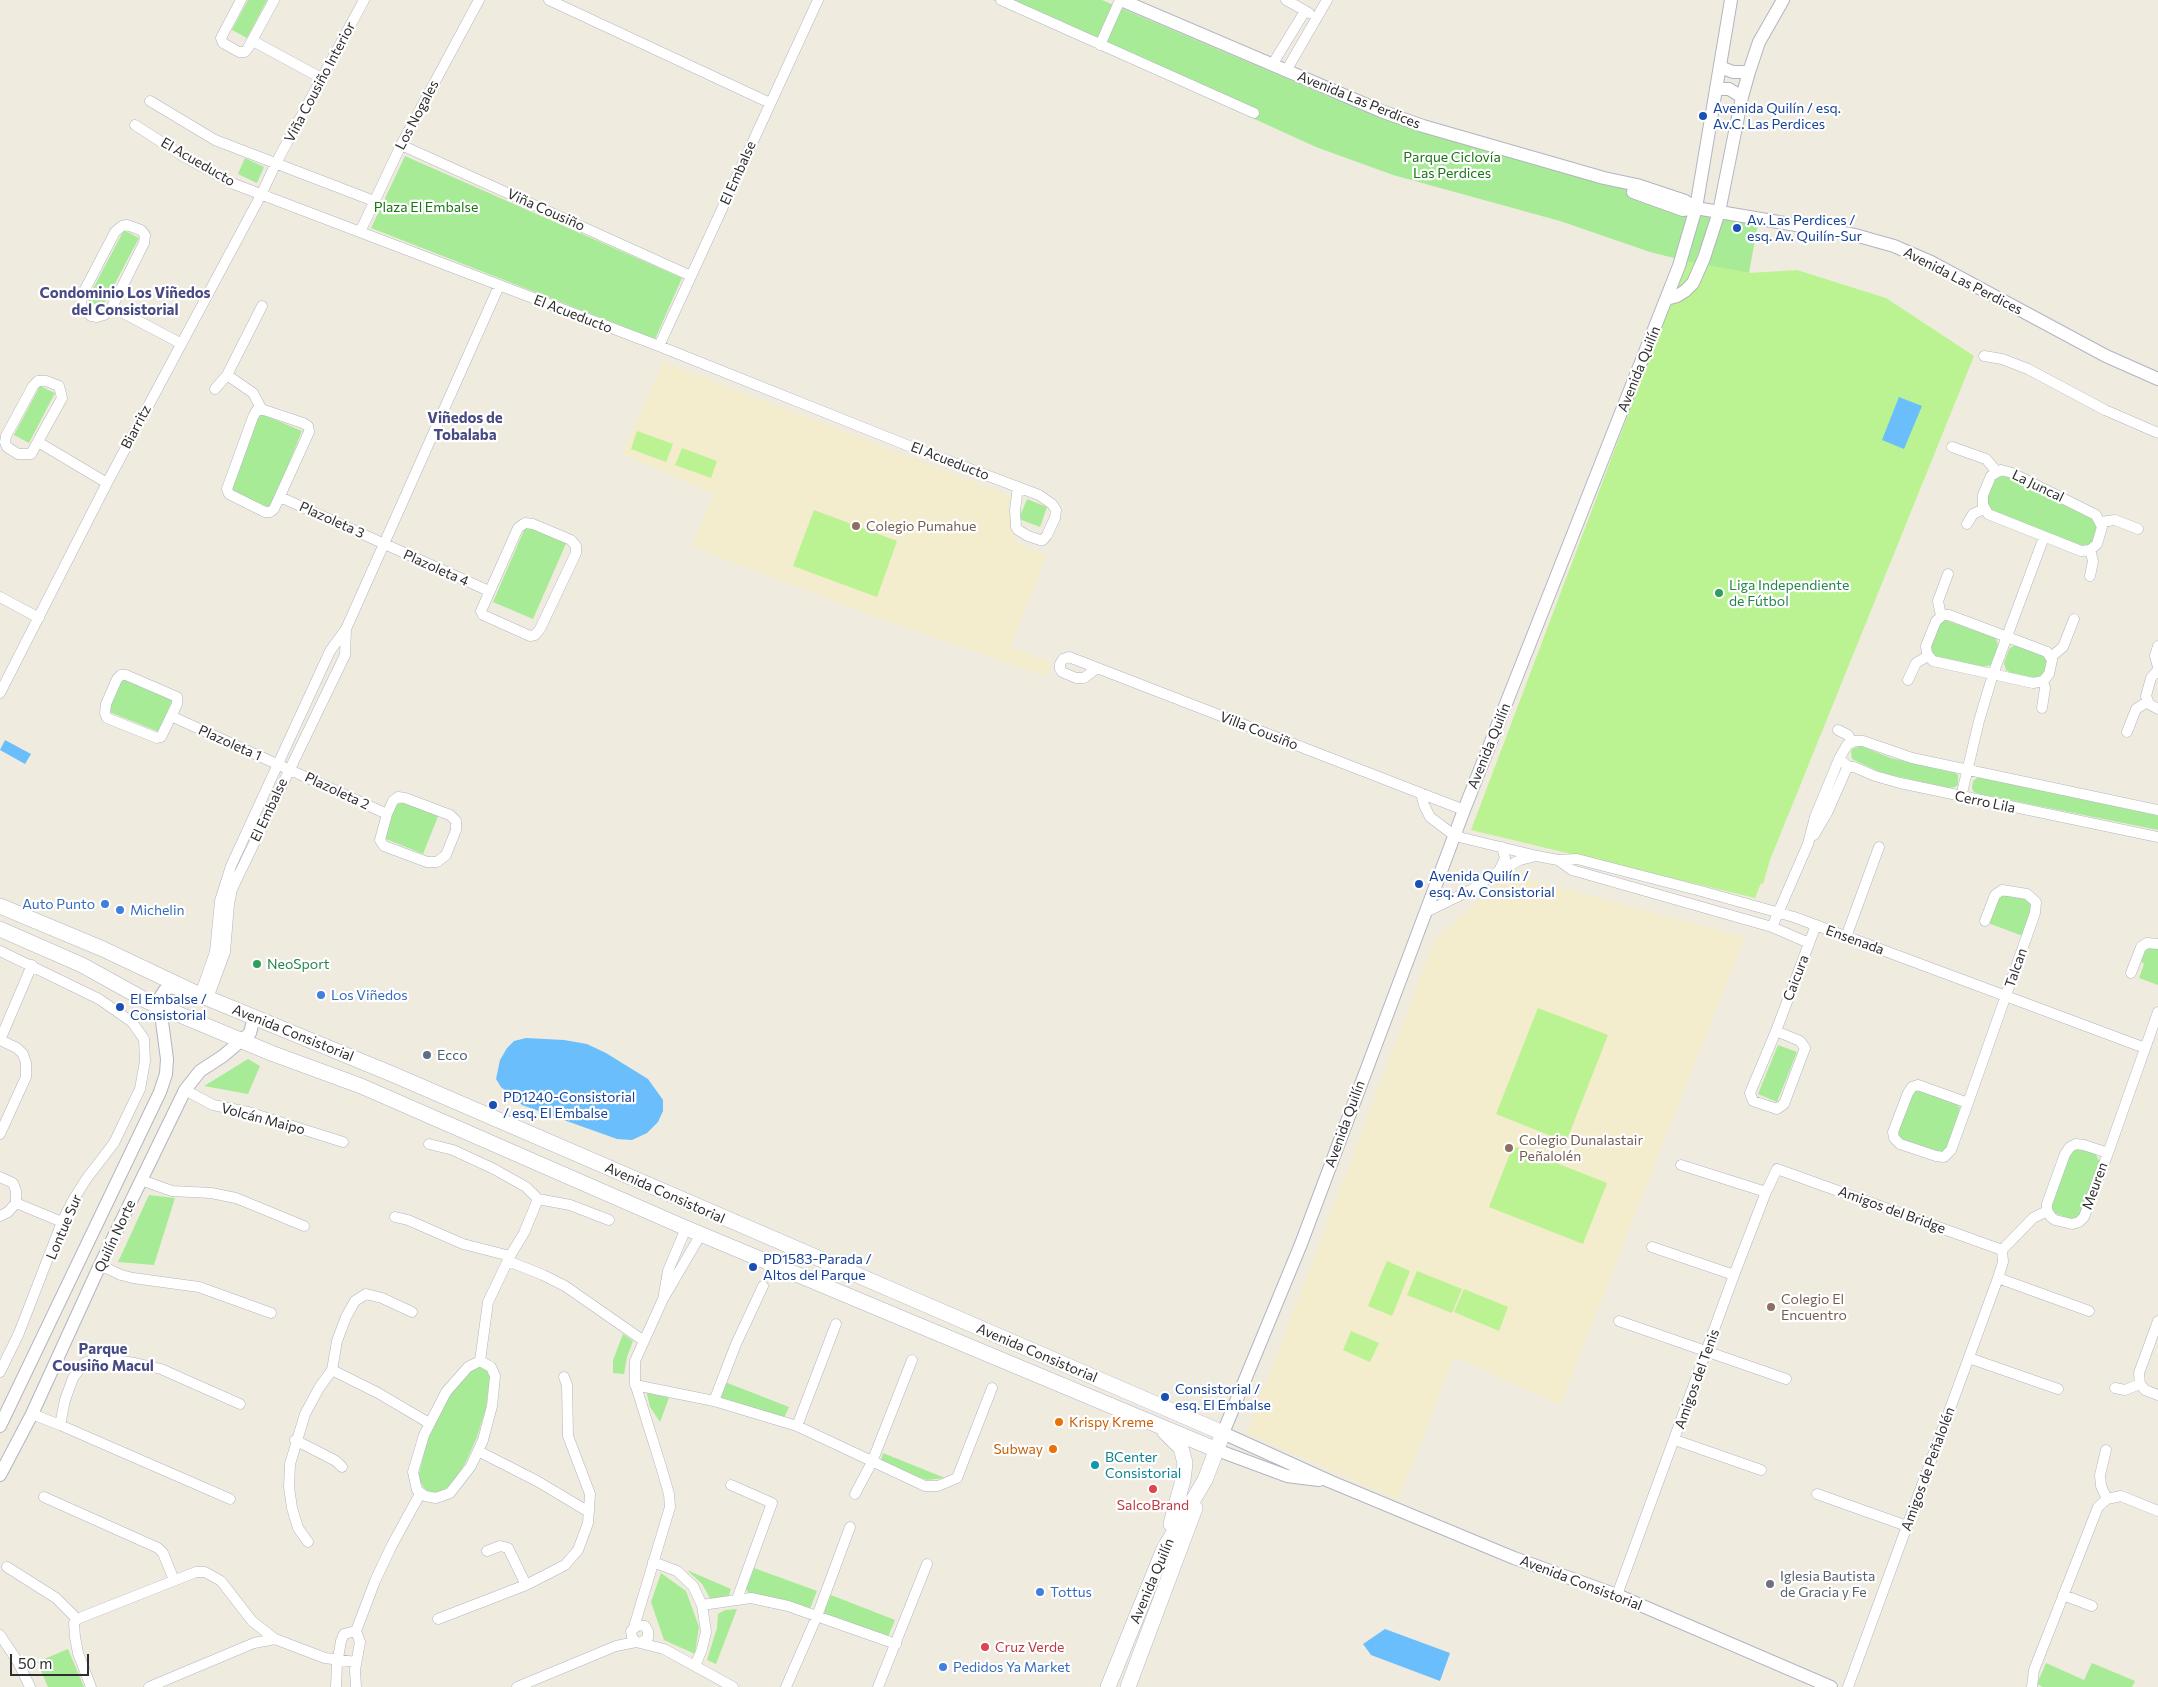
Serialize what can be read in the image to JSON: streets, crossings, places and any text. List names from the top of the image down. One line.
{"streets":{"main road":["Avenida Quilín","Avenida Consistorial"],"street":["Viña Cousiño Interior","Avenida Las Perdices","Los Nogales","El Acueducto","El Embalse","Viña Cousiño","Biarritz","La Juncal","Plazoleta 3","Plazoleta 4","Villa Cousiño","Plazoleta 1","Plazoleta 2","Cerro Lila","Ensenada","Talcan","Caicura","Volcán Maipo","Meuren","Amigos del Bridge","Lontue Sur","Quilín Norte","Amigos del Tenis","Amigos de Peñalolén"]},"crossings":[["Viña Cousiño Interior","El Acueducto"],["Viña Cousiño Interior","Biarritz"],["Avenida Las Perdices","Avenida Quilín"],["Los Nogales","El Acueducto"],["Los Nogales","Viña Cousiño"],["El Acueducto","El Embalse"],["El Acueducto","Biarritz"],["El Embalse","Viña Cousiño"],["El Embalse","Plazoleta 3"],["El Embalse","Plazoleta 4"],["El Embalse","Plazoleta 1"],["El Embalse","Plazoleta 2"],["El Embalse","Avenida Consistorial"],["Avenida Quilín","Villa Cousiño"],["Avenida Quilín","Ensenada"],["Avenida Quilín","Avenida Consistorial"],["Plazoleta 3","Plazoleta 4"],["Plazoleta 1","Plazoleta 2"],["Ensenada","Talcan"],["Ensenada","Caicura"],["Ensenada","Meuren"],["Avenida Consistorial","Quilín Norte"],["Avenida Consistorial","Amigos del Tenis"],["Volcán Maipo","Quilín Norte"],["Amigos del Bridge","Amigos del Tenis"],["Amigos del Bridge","Amigos de Peñalolén"]],"districts":["Condominio Los Viñedos del Consistorial","Viñedos de Tobalaba","Parque Cousiño Macul"],"parks":["Parque Ciclovía Las Perdices","Plaza El Embalse"],"places":["Avenida Quilín / esq. Av.C. Las Perdices","Av. Las Perdices / esq. Av. Quilín-Sur","Colegio Pumahue","Liga Independiente de Fútbol","Avenida Quilín / esq. Av. Consistorial","Auto Punto","Michelin","NeoSport","Los Viñedos","El Embalse / Consistorial","Ecco","PD1240-Consistorial / esq. El Embalse","Colegio Dunalastair Peñalolén","PD1583-Parada / Altos del Parque","Colegio El Encuentro","Consistorial / esq. El Embalse","Krispy Kreme","Subway","BCenter Consistorial","SalcoBrand","Iglesia Bautista de Gracia y Fe","Tottus","Cruz Verde","Pedidos Ya Market"],"scale_bar":"50 m"}
